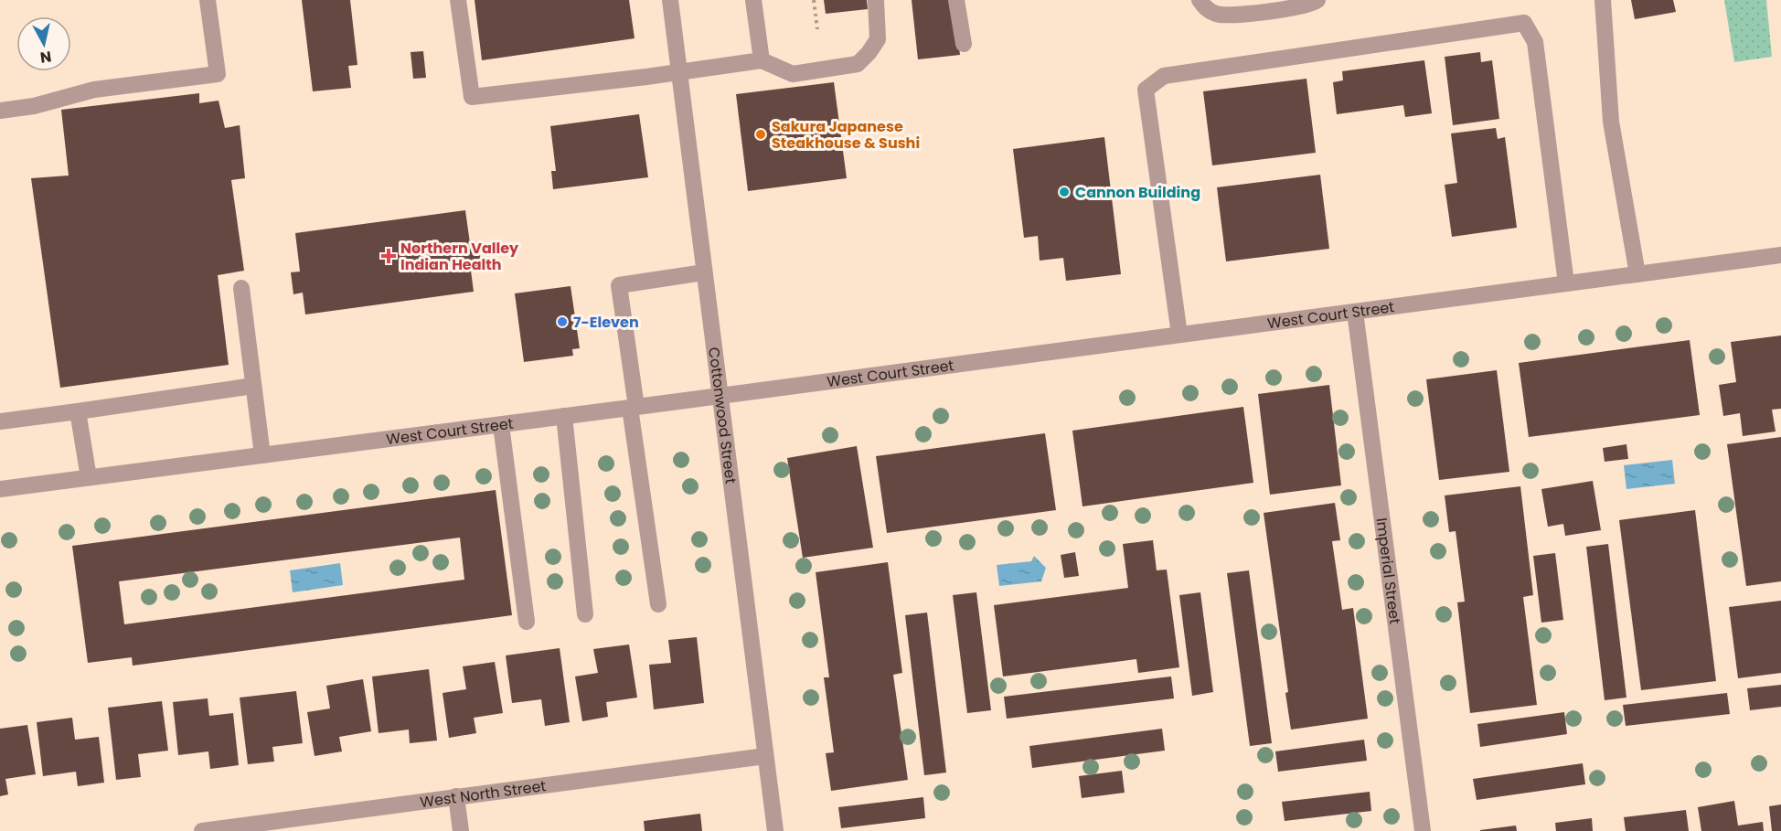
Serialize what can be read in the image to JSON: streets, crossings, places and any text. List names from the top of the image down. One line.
{"streets":{"street":["West Court Street","Cottonwood Street","Imperial Street","West North Street"]},"crossings":[["West Court Street","Cottonwood Street"],["West Court Street","Imperial Street"],["Cottonwood Street","West North Street"]],"places":{"other":["Sakura Japanese Steakhouse & Sushi","Cannon Building","7-Eleven"],"health":["Northern Valley Indian Health"]},"north":"bottom"}
